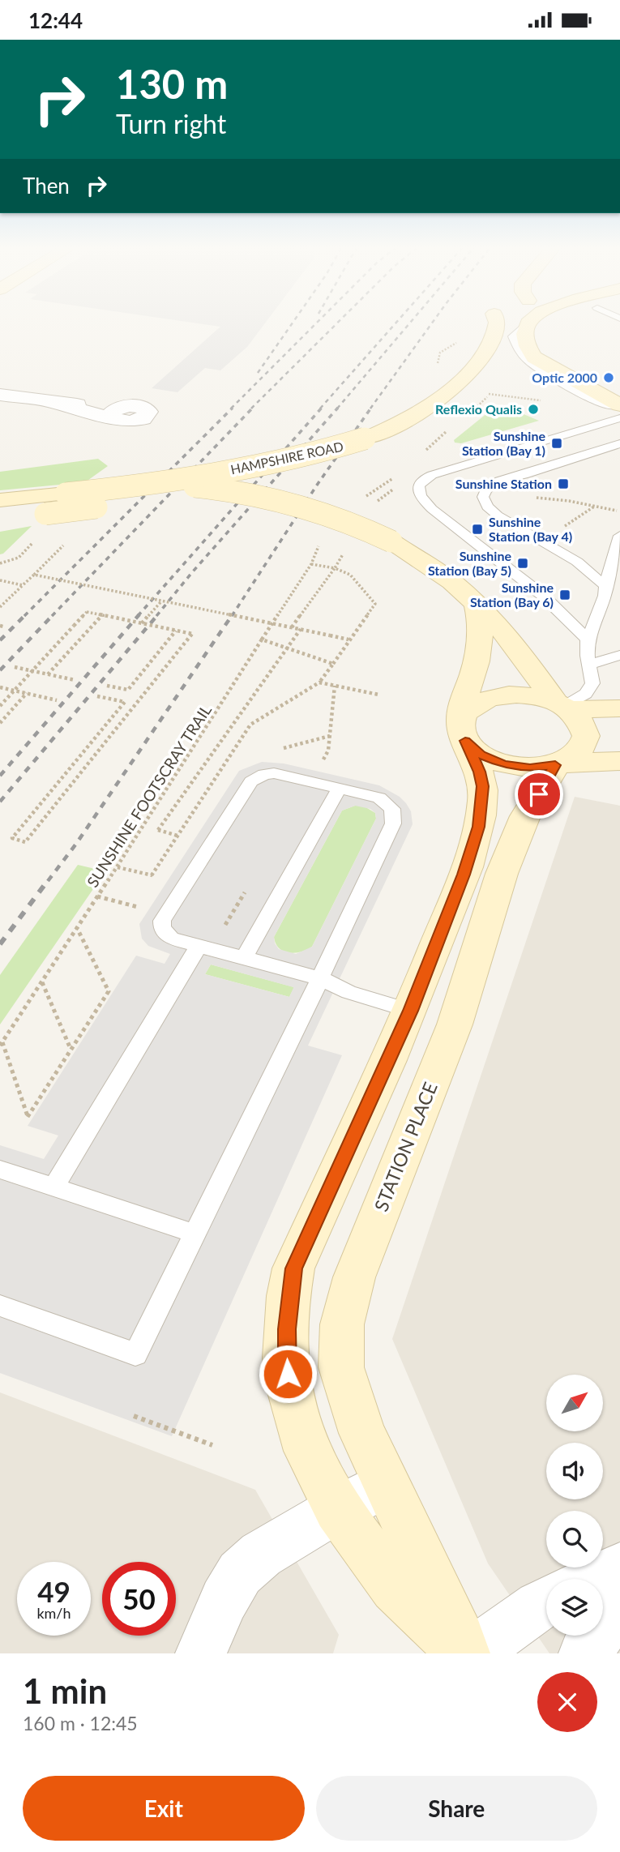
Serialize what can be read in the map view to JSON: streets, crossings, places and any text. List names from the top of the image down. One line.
{"streets":{"main road":["HAMPSHIRE ROAD","STATION PLACE"],"path":["SUNSHINE FOOTSCRAY TRAIL"]},"crossings":[["HAMPSHIRE ROAD","STATION PLACE"]],"places":{"other":["Optic 2000","Reflexio Qualis"],"transit":["Sunshine Station (Bay 1)","Sunshine Station","Sunshine Station (Bay 4)","Sunshine Station (Bay 5)","Sunshine Station (Bay 6)"]},"north":"top right","page":{"status":"12:44","turn":["130 m","Turn right"],"then":"Then","speed":"49 km/h","limit":"50","heading":["1 min","160 m · 12:45"],"buttons":["Exit","Share"]}}
